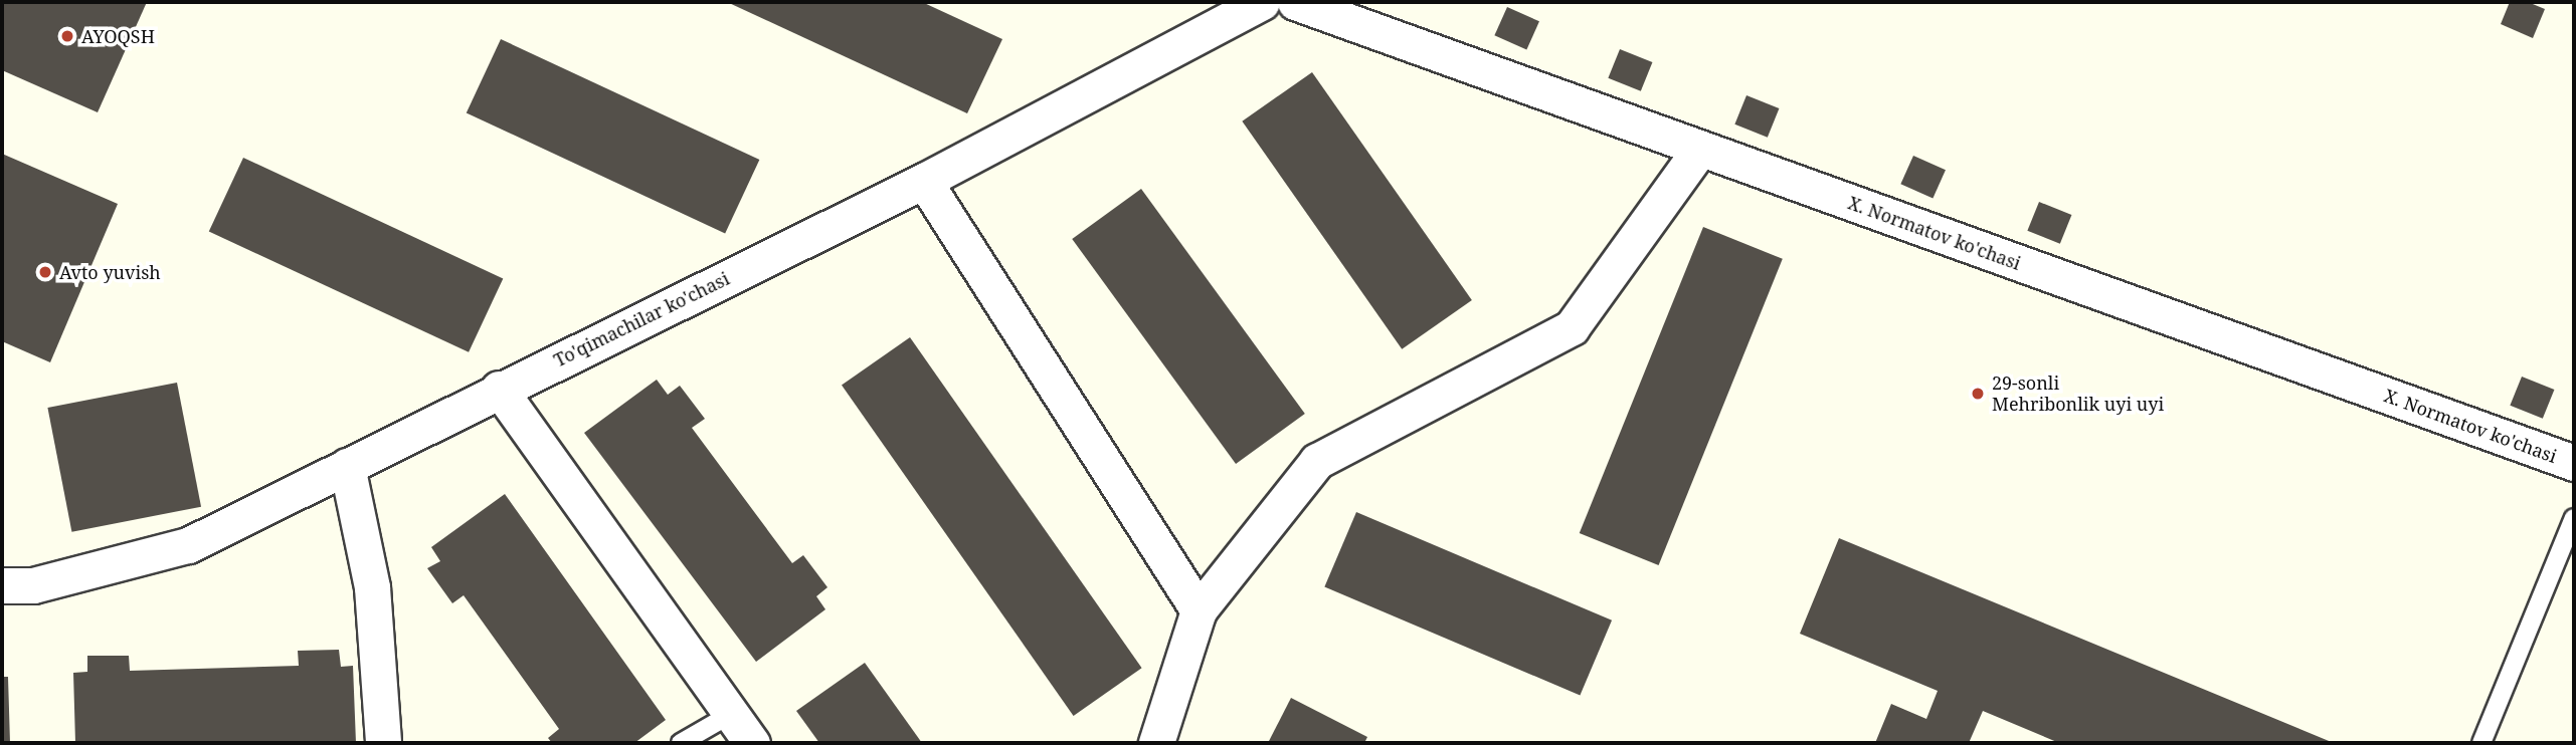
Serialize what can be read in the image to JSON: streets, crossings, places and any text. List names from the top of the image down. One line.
{"streets":{"street":["X. Normatov ko'chasi","To'qimachilar ko'chasi"]},"places":["AYOQSH","Avto yuvish","29-sonli Mehribonlik uyi uyi"]}
